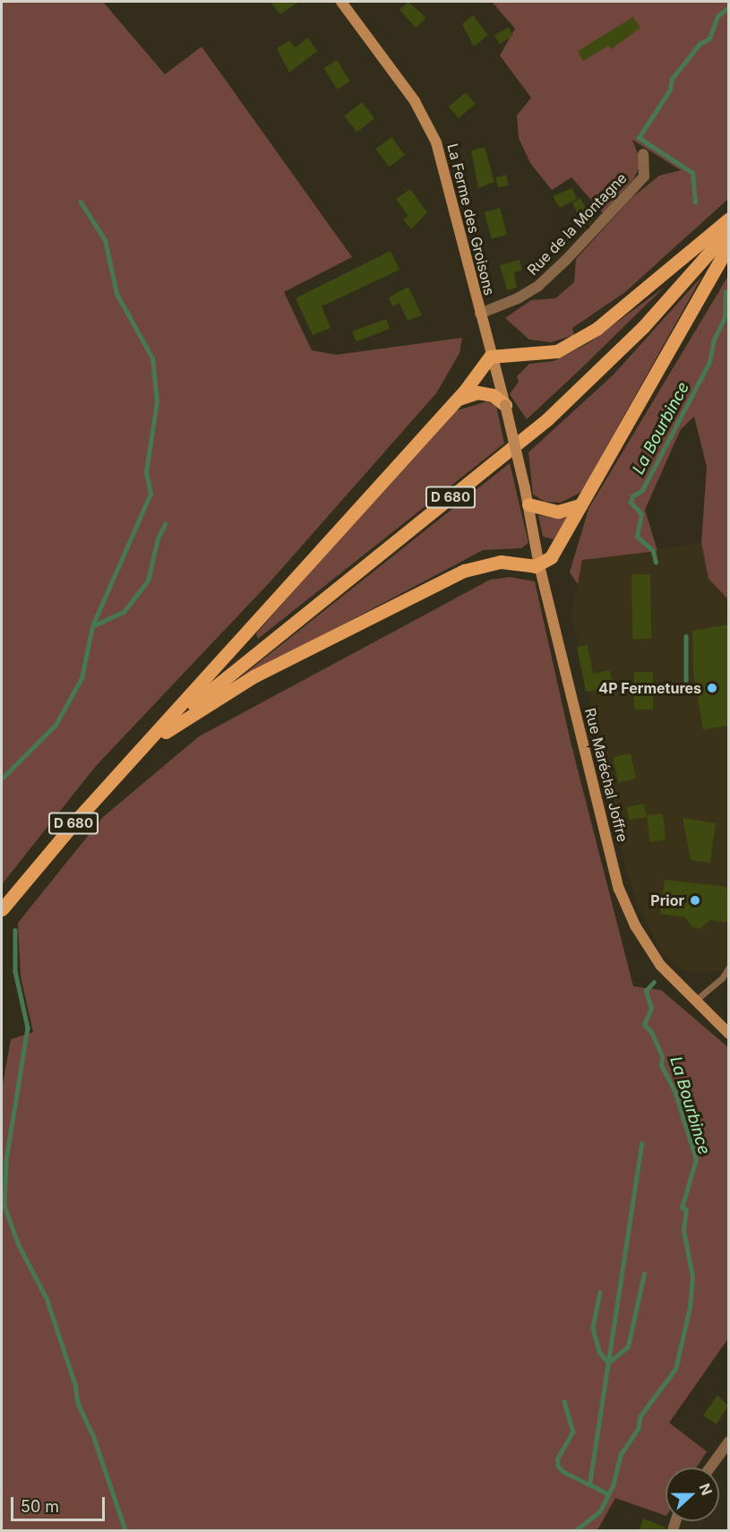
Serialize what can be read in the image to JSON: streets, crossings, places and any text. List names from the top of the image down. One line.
{"streets":{"main road":["La Ferme des Groisons","D 680","Rue Maréchal Joffre"],"street":["Rue de la Montagne"]},"crossings":[["La Ferme des Groisons","Rue de la Montagne"],["La Ferme des Groisons","Rue Maréchal Joffre"]],"water":["La Bourbince"],"places":["4P Fermetures","Prior"],"scale_bar":"50 m","north":"right"}
